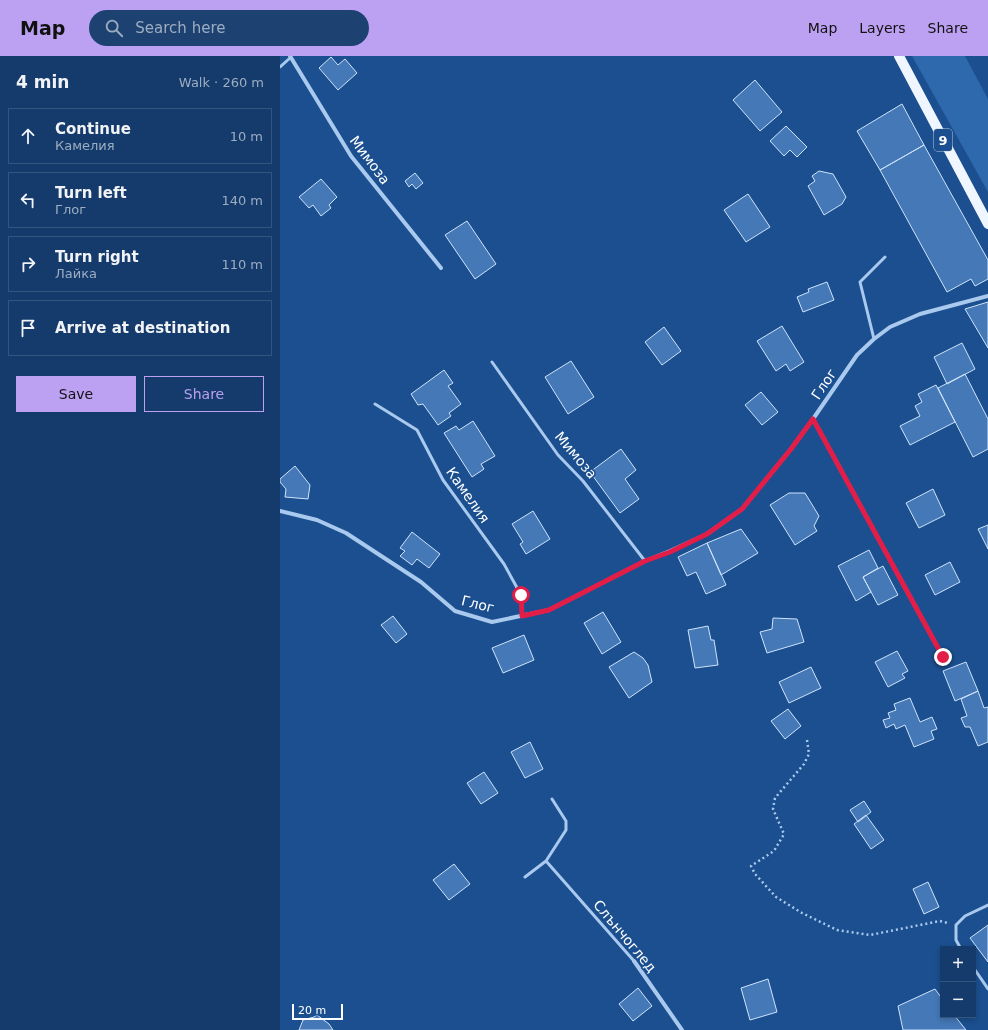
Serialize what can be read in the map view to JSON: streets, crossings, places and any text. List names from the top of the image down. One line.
{"streets":{"main road":["9"],"street":["Мимоза","Глог","Слънчоглед"],"lane":["Камелия"]},"crossings":[["Мимоза","Глог"],["Глог","Камелия"]],"scale_bar":"20 m","page":{"header":"Map","search":"Search here","nav":["Map","Layers","Share"],"heading":["4 min","Walk · 260 m"],"list":[["Continue","Камелия","10 m"],["Turn left","Глог","140 m"],["Turn right","Лайка","110 m"],"Arrive at destination"],"buttons":["Save","Share"],"map_buttons":["+","−"],"scale":"20 m"}}
